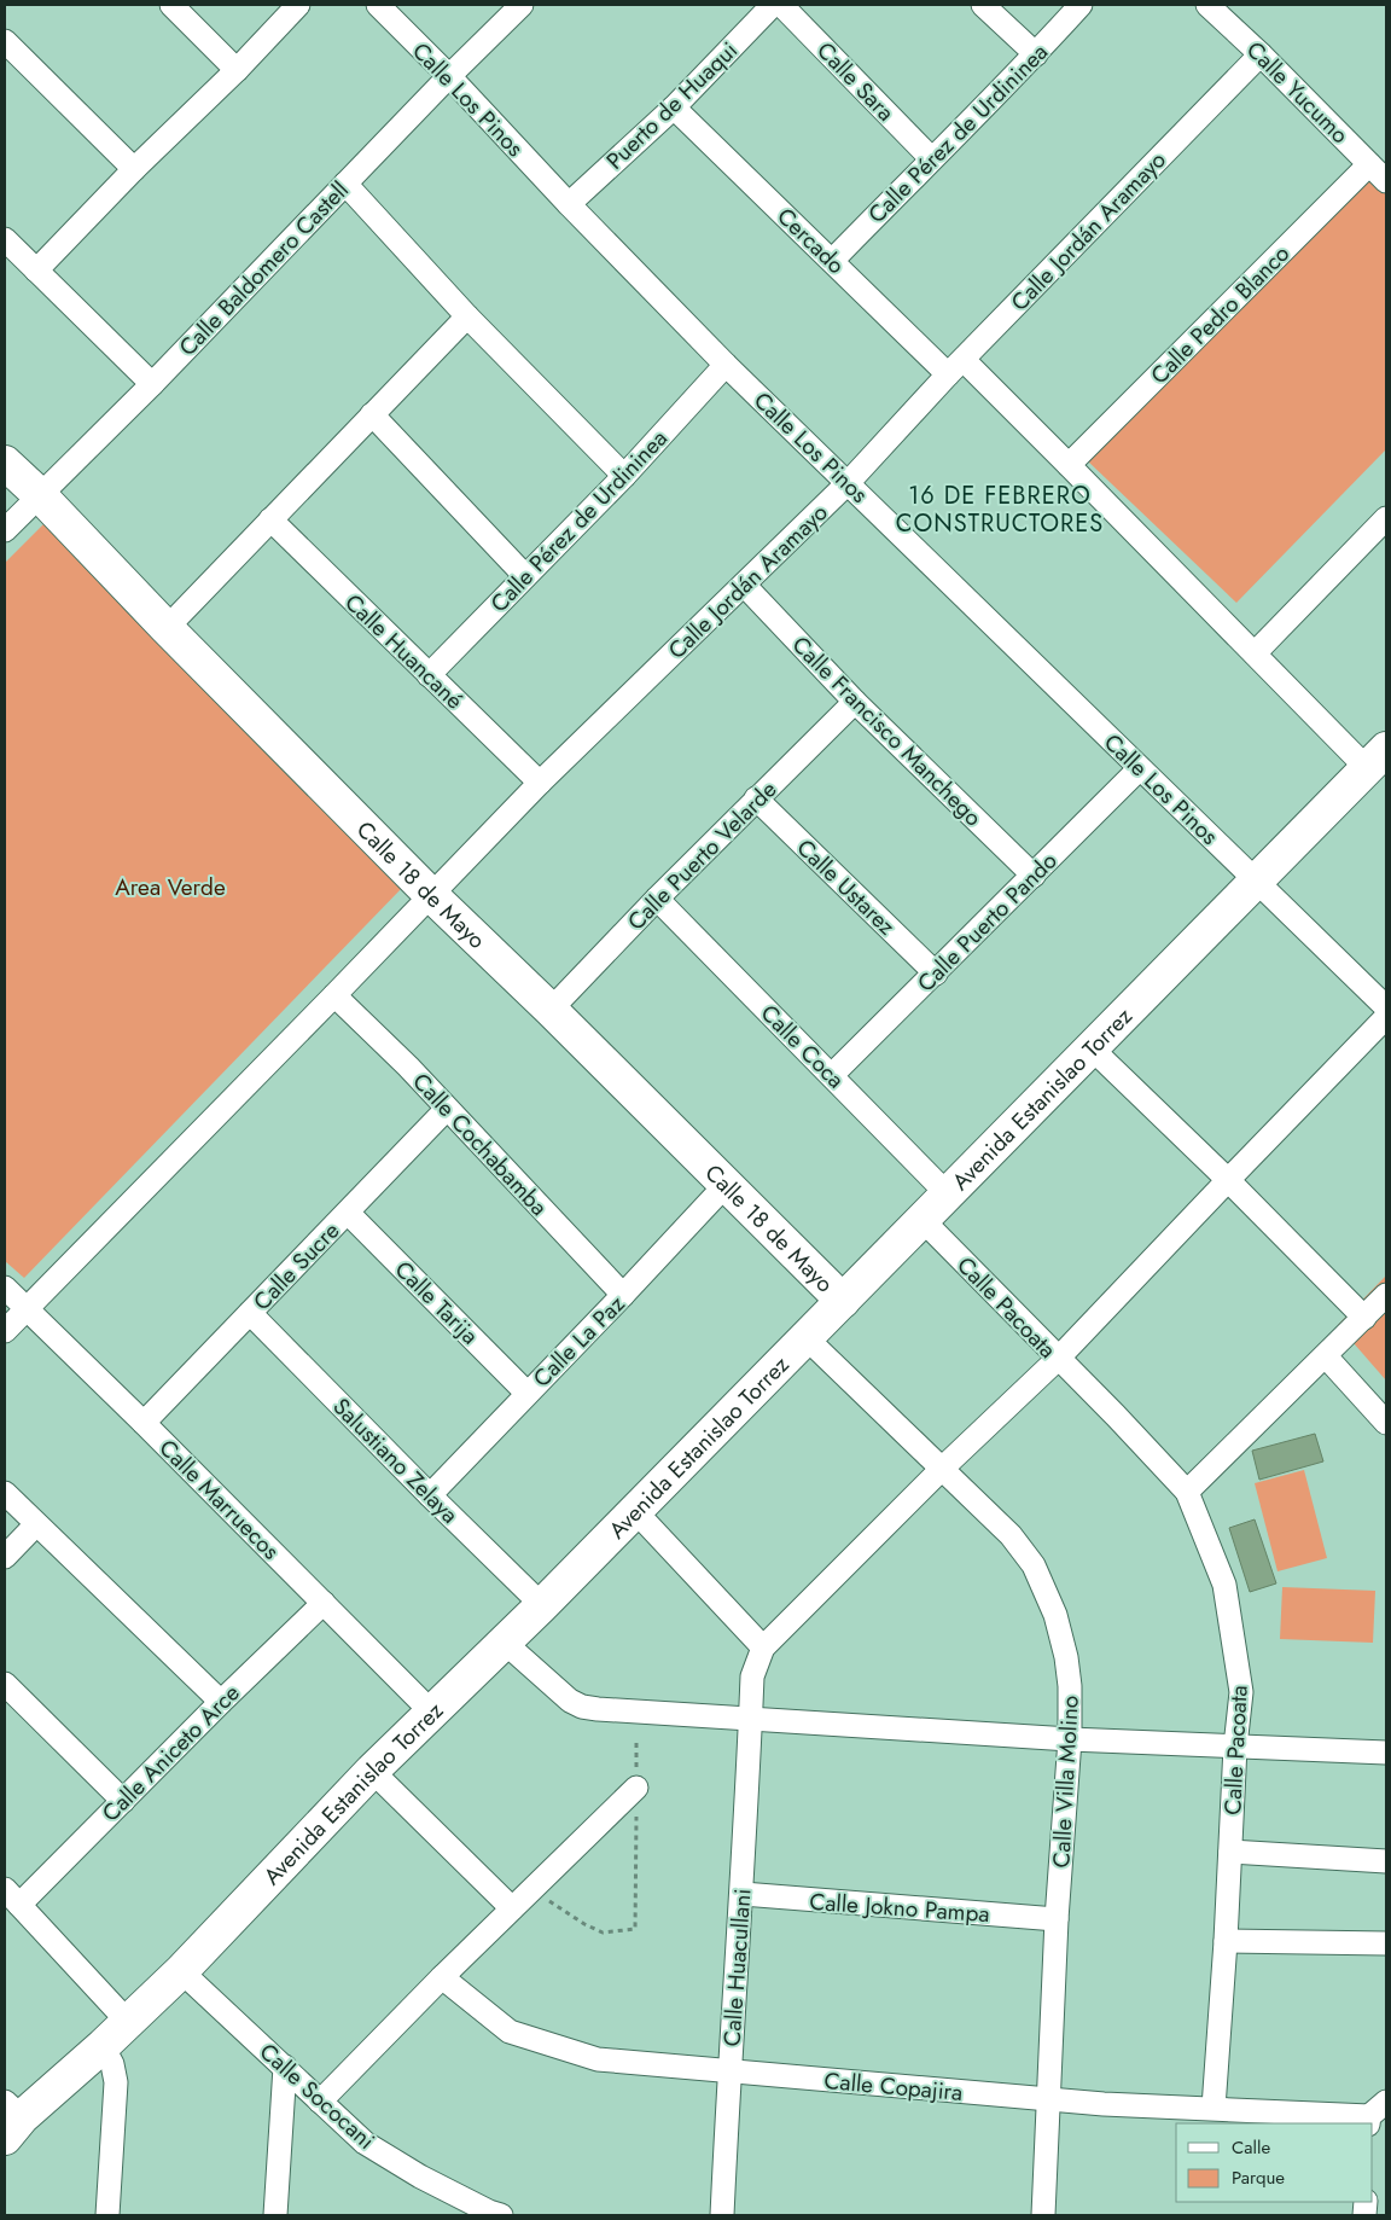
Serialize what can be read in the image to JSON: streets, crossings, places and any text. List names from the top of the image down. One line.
{"streets":{"street":["Calle Sara","Calle Yucumo","Calle Los Pinos","Puerto de Huaqui","Calle Pérez de Urdininea","Calle Jordán Aramayo","Cercado","Calle Baldomero Castell","Calle Pedro Blanco","Calle Huancané","Calle Francisco Manchego","Calle Puerto Velarde","Calle 18 de Mayo","Calle Ustarez","Calle Puerto Pando","Calle Coca","Avenida Estanislao Torrez","Calle Cochabamba","Calle Sucre","Calle Tarija","Calle Pacoata","Calle La Paz","Salustiano Zelaya","Calle Marruecos","Calle Aniceto Arce","Calle Villa Molino","Calle Jokno Pampa","Calle Huacullani","Calle Copajira","Calle Sococani"]},"crossings":[["Calle Sara","Calle Pérez de Urdininea"],["Calle Yucumo","Calle Jordán Aramayo"],["Calle Yucumo","Calle Pedro Blanco"],["Calle Los Pinos","Puerto de Huaqui"],["Calle Los Pinos","Calle Pérez de Urdininea"],["Calle Los Pinos","Calle Jordán Aramayo"],["Calle Los Pinos","Calle Baldomero Castell"],["Calle Los Pinos","Calle Puerto Pando"],["Calle Los Pinos","Avenida Estanislao Torrez"],["Puerto de Huaqui","Cercado"],["Calle Pérez de Urdininea","Cercado"],["Calle Pérez de Urdininea","Calle Huancané"],["Calle Jordán Aramayo","Cercado"],["Calle Jordán Aramayo","Calle Huancané"],["Calle Jordán Aramayo","Calle Francisco Manchego"],["Calle Jordán Aramayo","Calle 18 de Mayo"],["Calle Jordán Aramayo","Calle Cochabamba"],["Calle Jordán Aramayo","Calle Marruecos"],["Cercado","Calle Pedro Blanco"],["Cercado","Avenida Estanislao Torrez"],["Calle Baldomero Castell","Calle 18 de Mayo"],["Calle Francisco Manchego","Calle Puerto Velarde"],["Calle Francisco Manchego","Calle Puerto Pando"],["Calle Puerto Velarde","Calle 18 de Mayo"],["Calle Puerto Velarde","Calle Ustarez"],["Calle Puerto Velarde","Calle Coca"],["Calle 18 de Mayo","Avenida Estanislao Torrez"],["Calle 18 de Mayo","Calle La Paz"],["Calle Ustarez","Calle Puerto Pando"],["Calle Puerto Pando","Calle Coca"],["Calle Coca","Avenida Estanislao Torrez"],["Avenida Estanislao Torrez","Calle Pacoata"],["Avenida Estanislao Torrez","Salustiano Zelaya"],["Avenida Estanislao Torrez","Calle Marruecos"],["Avenida Estanislao Torrez","Calle Villa Molino"],["Avenida Estanislao Torrez","Calle Sococani"],["Calle Cochabamba","Calle Sucre"],["Calle Cochabamba","Calle La Paz"],["Calle Sucre","Calle Tarija"],["Calle Sucre","Salustiano Zelaya"],["Calle Sucre","Calle Marruecos"],["Calle Tarija","Calle La Paz"],["Calle Pacoata","Calle Copajira"],["Calle La Paz","Salustiano Zelaya"],["Calle Marruecos","Calle Aniceto Arce"],["Calle Villa Molino","Calle Jokno Pampa"],["Calle Villa Molino","Calle Copajira"],["Calle Jokno Pampa","Calle Huacullani"],["Calle Huacullani","Calle Copajira"]],"districts":["16 DE FEBRERO CONSTRUCTORES"],"parks":["Area Verde"],"legend":["Calle","Parque"]}
